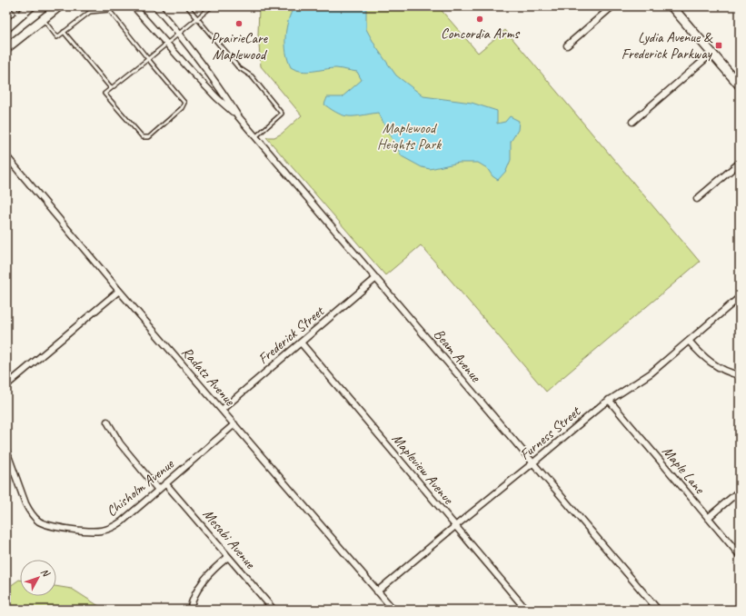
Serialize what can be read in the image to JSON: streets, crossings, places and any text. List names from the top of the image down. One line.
{"streets":{"street":["Frederick Street","Beam Avenue","Radatz Avenue","Furness Street","Mapleview Avenue","Maple Lane","Chisholm Avenue","Mesabi Avenue"]},"crossings":[["Frederick Street","Beam Avenue"],["Frederick Street","Radatz Avenue"],["Frederick Street","Mapleview Avenue"],["Beam Avenue","Furness Street"],["Radatz Avenue","Furness Street"],["Radatz Avenue","Chisholm Avenue"],["Furness Street","Mapleview Avenue"],["Furness Street","Maple Lane"],["Chisholm Avenue","Mesabi Avenue"]],"parks":["Maplewood Heights Park"],"places":{"other":["Concordia Arms","PrairieCare Maplewood"],"transit":["Lydia Avenue & Frederick Parkway"]},"north":"top right"}
